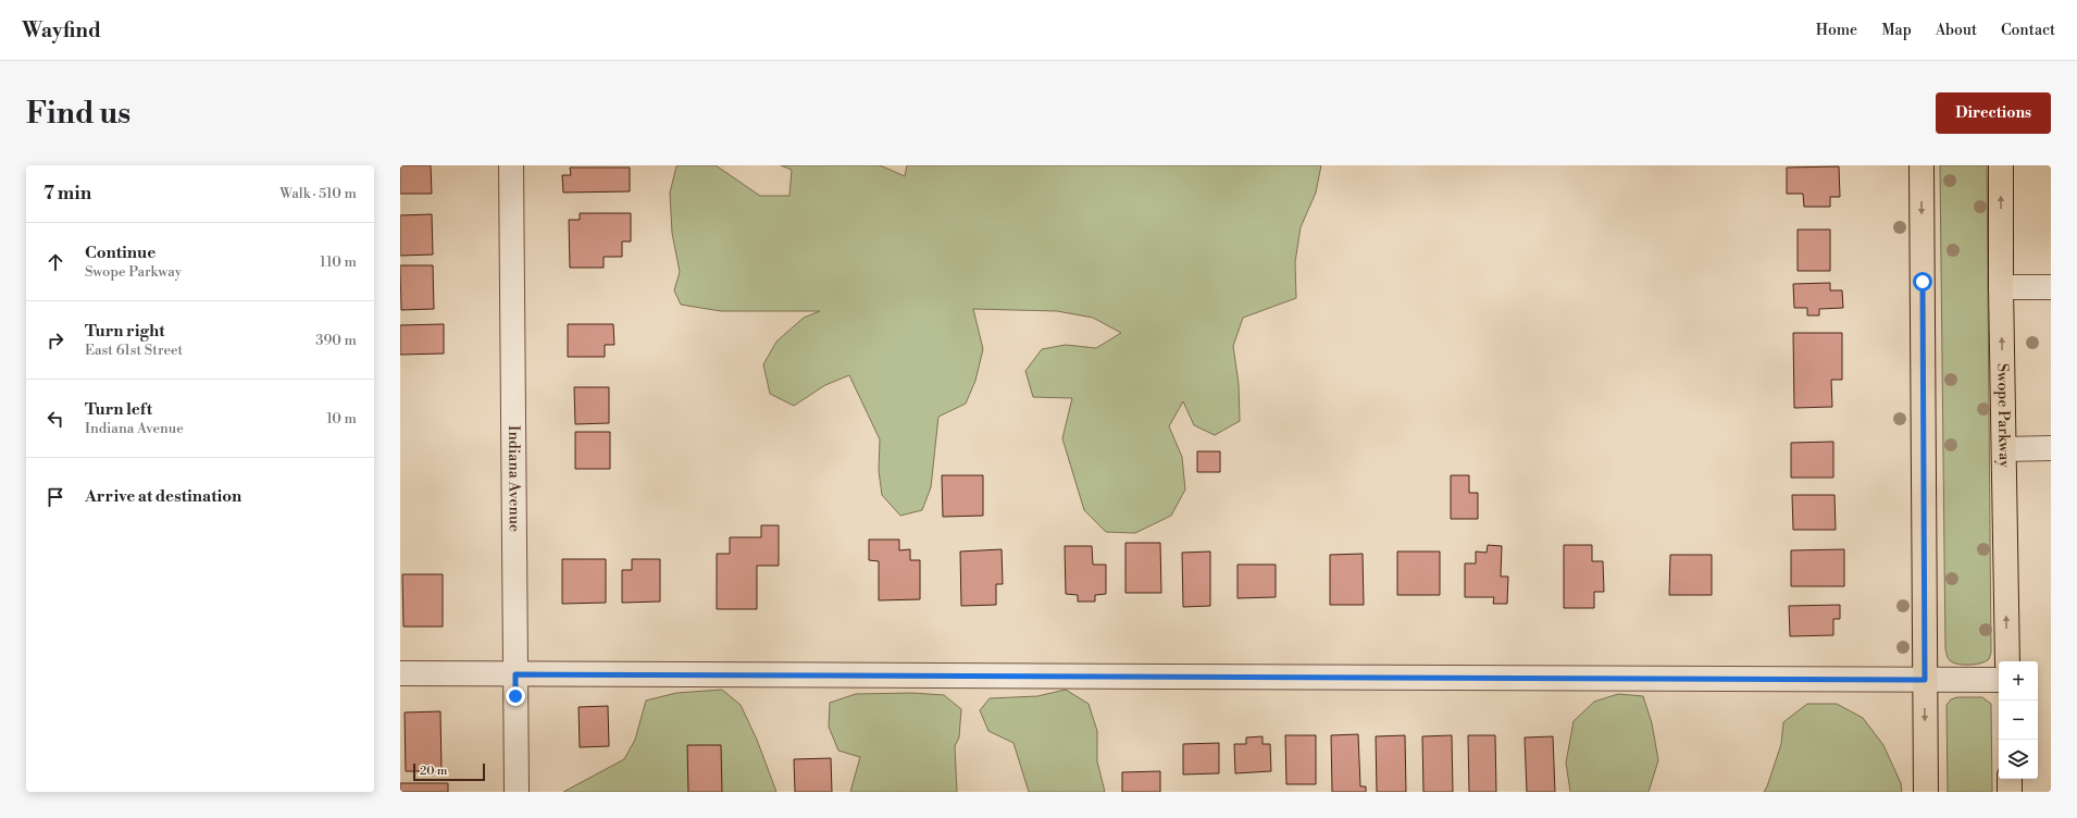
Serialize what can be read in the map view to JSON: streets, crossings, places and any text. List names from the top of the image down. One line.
{"streets":{"main road":["Swope Parkway"],"street":["Indiana Avenue"]},"scale_bar":"20 m","page":{"header":"Wayfind","nav":["Home","Map","About","Contact"],"buttons":"Directions","title":"Find us","heading":["7 min","Walk · 510 m"],"list":[["Continue","Swope Parkway","110 m"],["Turn right","East 61st Street","390 m"],["Turn left","Indiana Avenue","10 m"],"Arrive at destination"],"map_buttons":["+","−"],"scale":"20 m"}}
